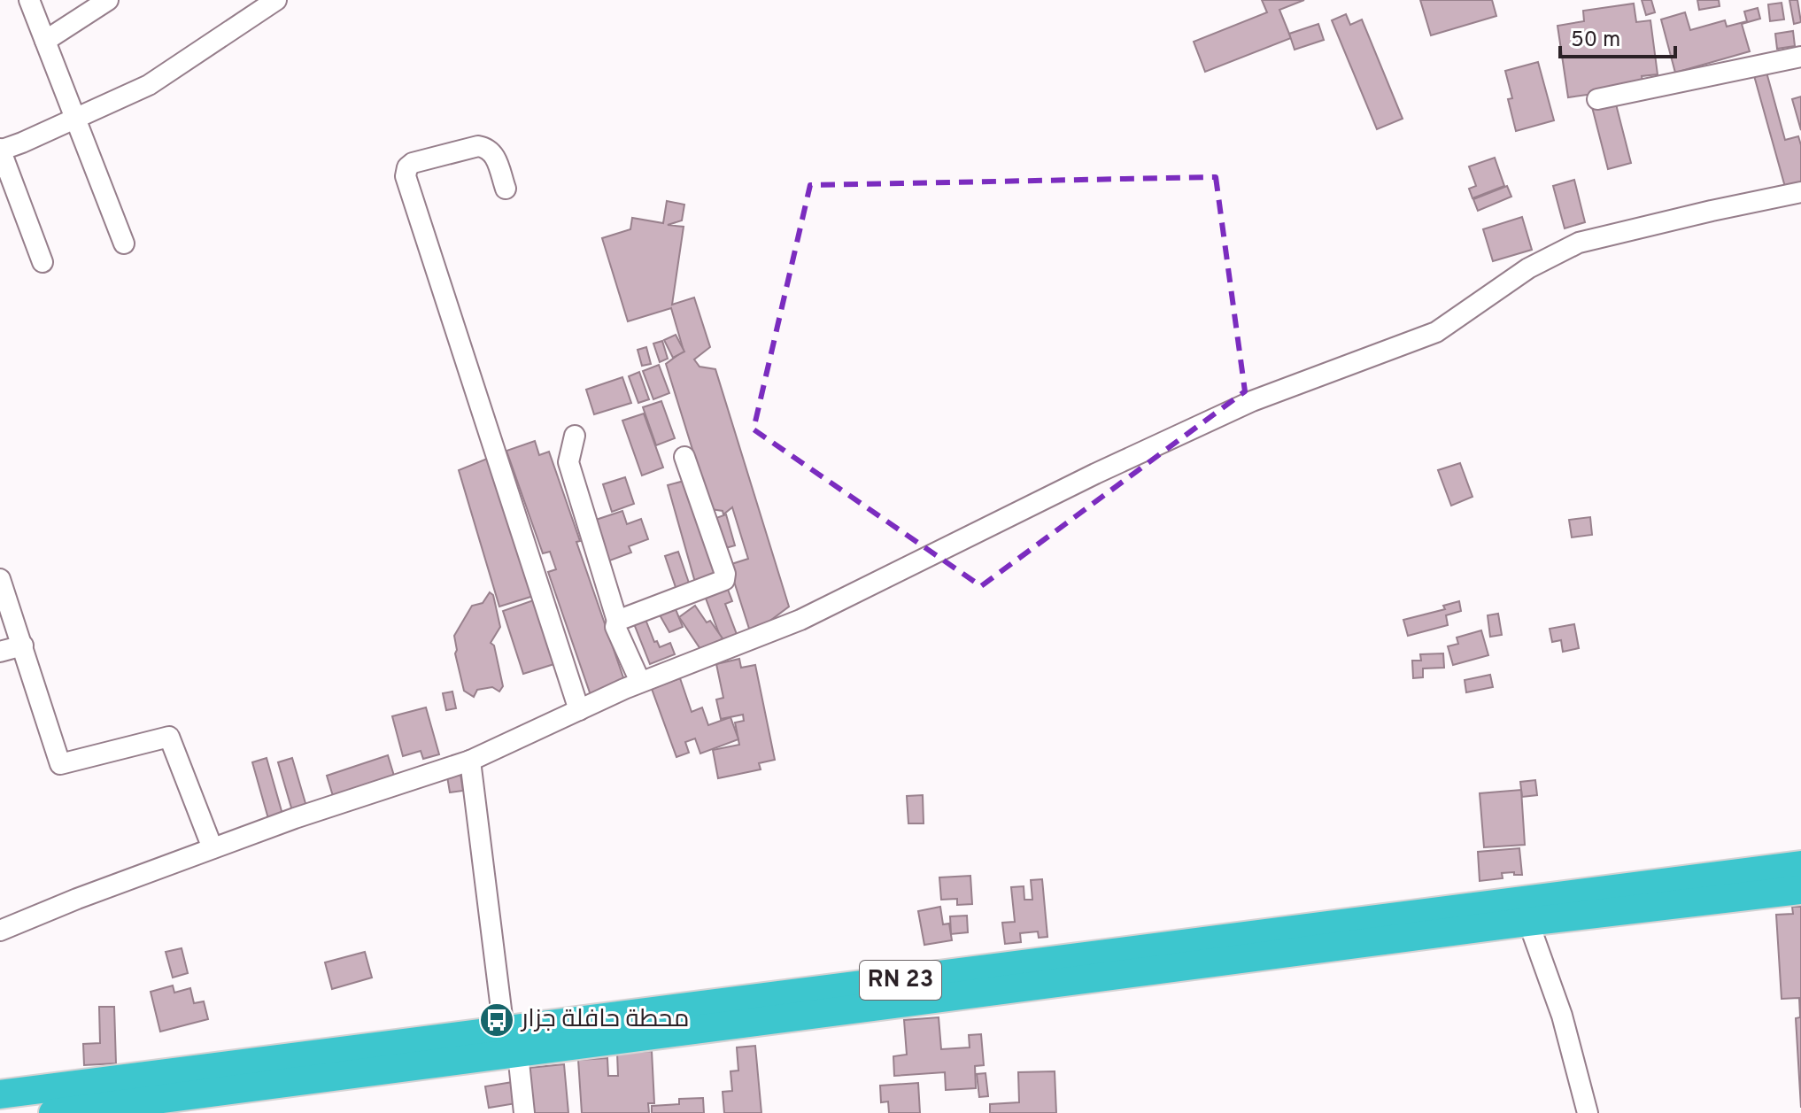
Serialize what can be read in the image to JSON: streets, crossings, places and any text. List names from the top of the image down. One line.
{"streets":{"highway":["RN 23"]},"places":{"bus stop":["محطة حافلة جزار"]},"scale_bar":"50 m"}
